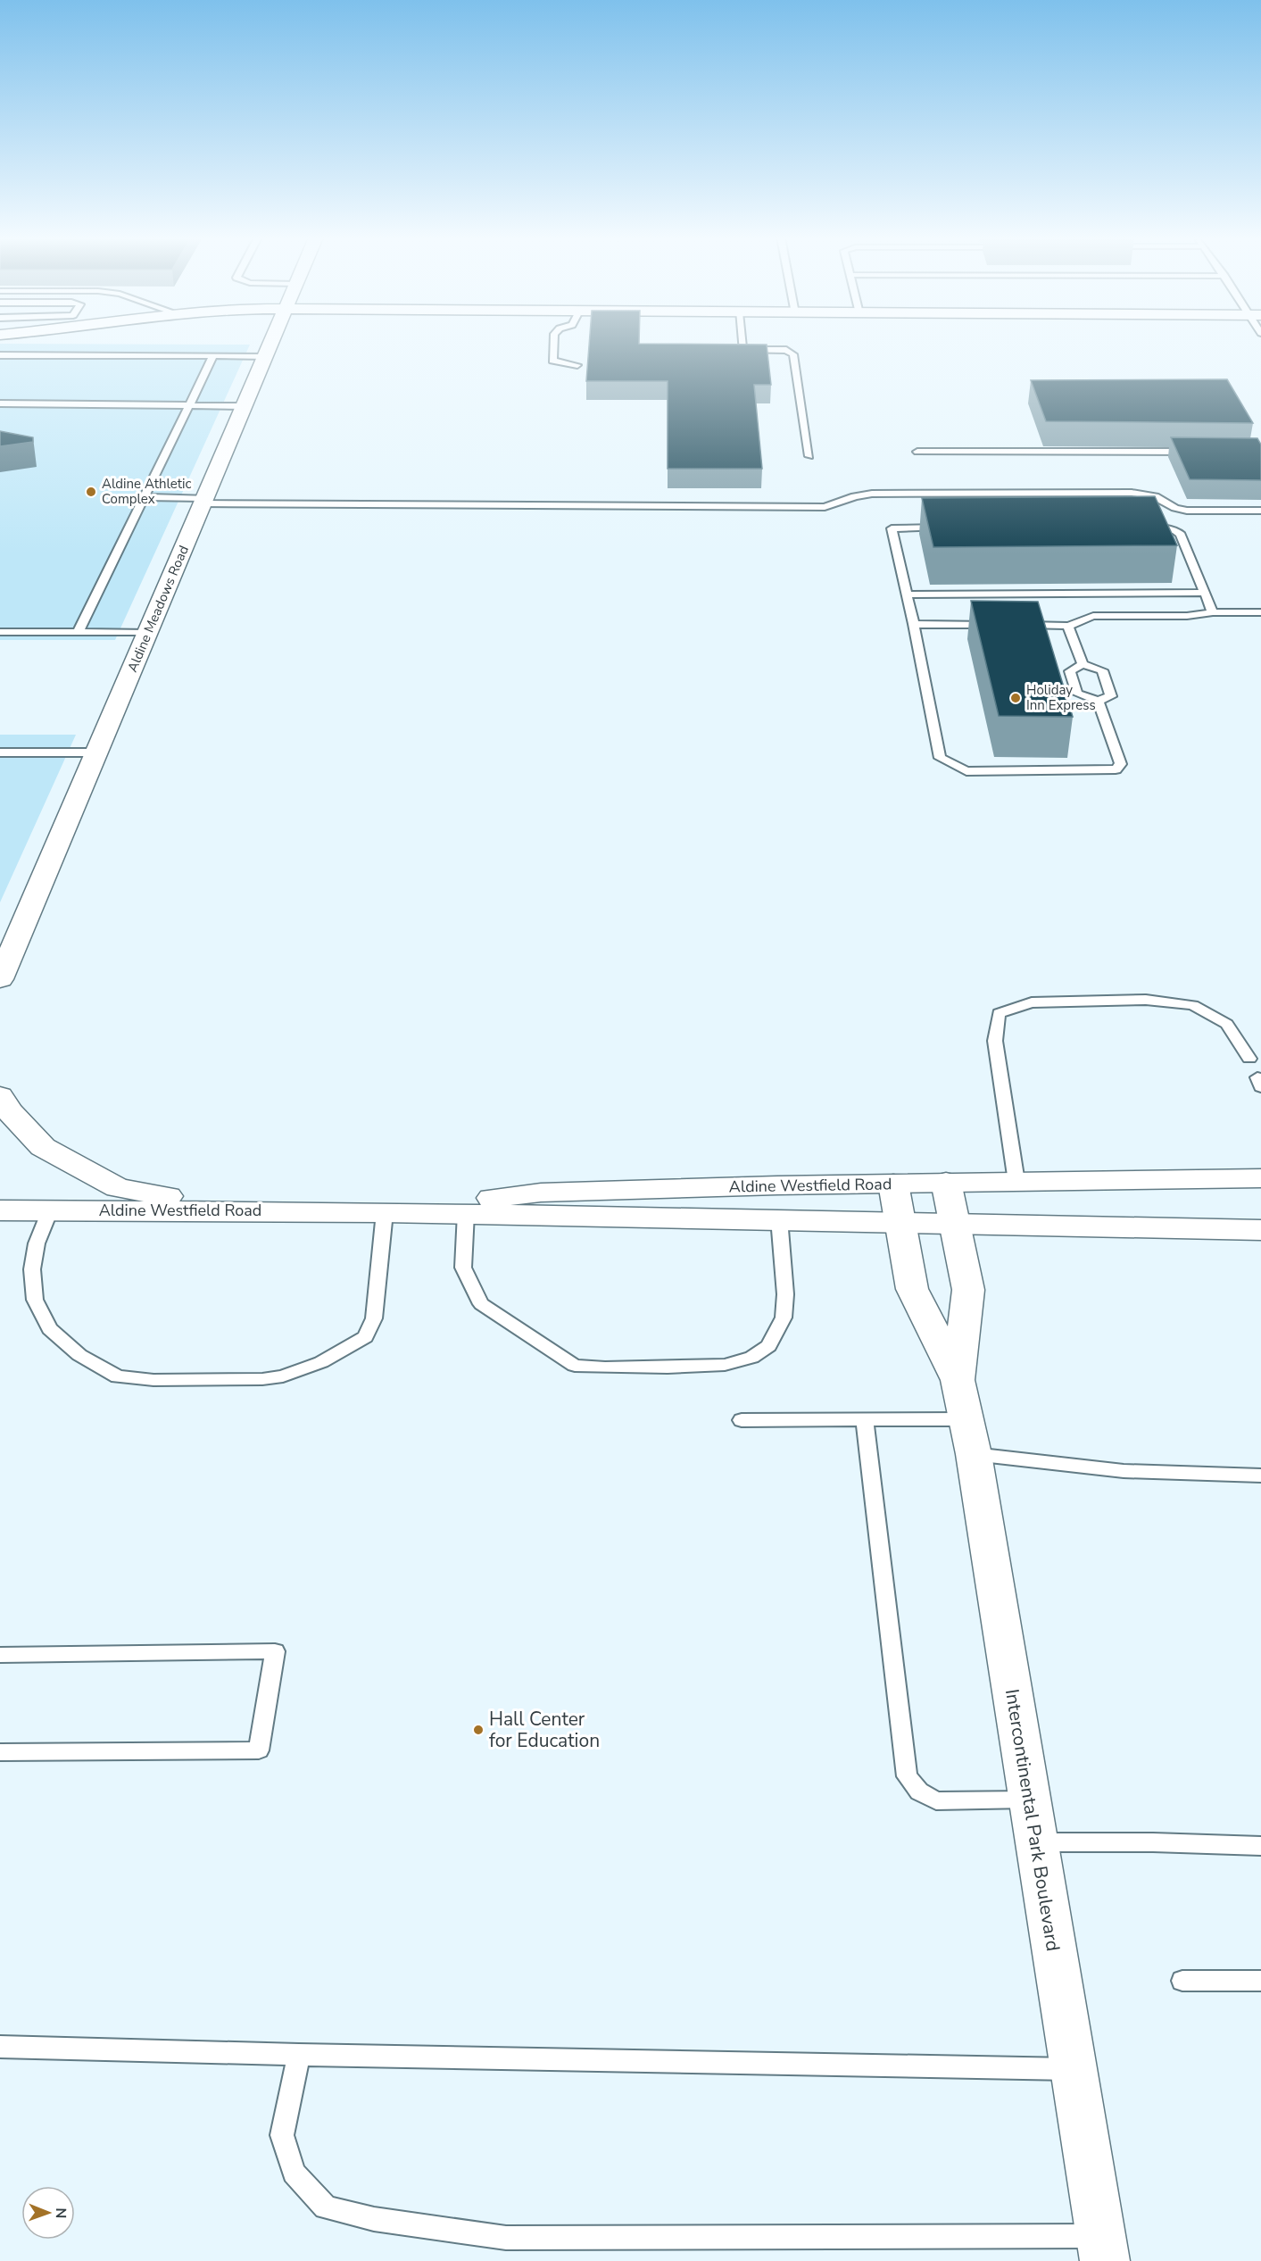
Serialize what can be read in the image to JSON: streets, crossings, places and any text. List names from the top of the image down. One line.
{"streets":{"street":["Aldine Meadows Road","Aldine Westfield Road","Intercontinental Park Boulevard"]},"crossings":[["Aldine Westfield Road","Intercontinental Park Boulevard"]],"places":["Aldine Athletic Complex","Holiday Inn Express","Hall Center for Education"],"north":"right"}
